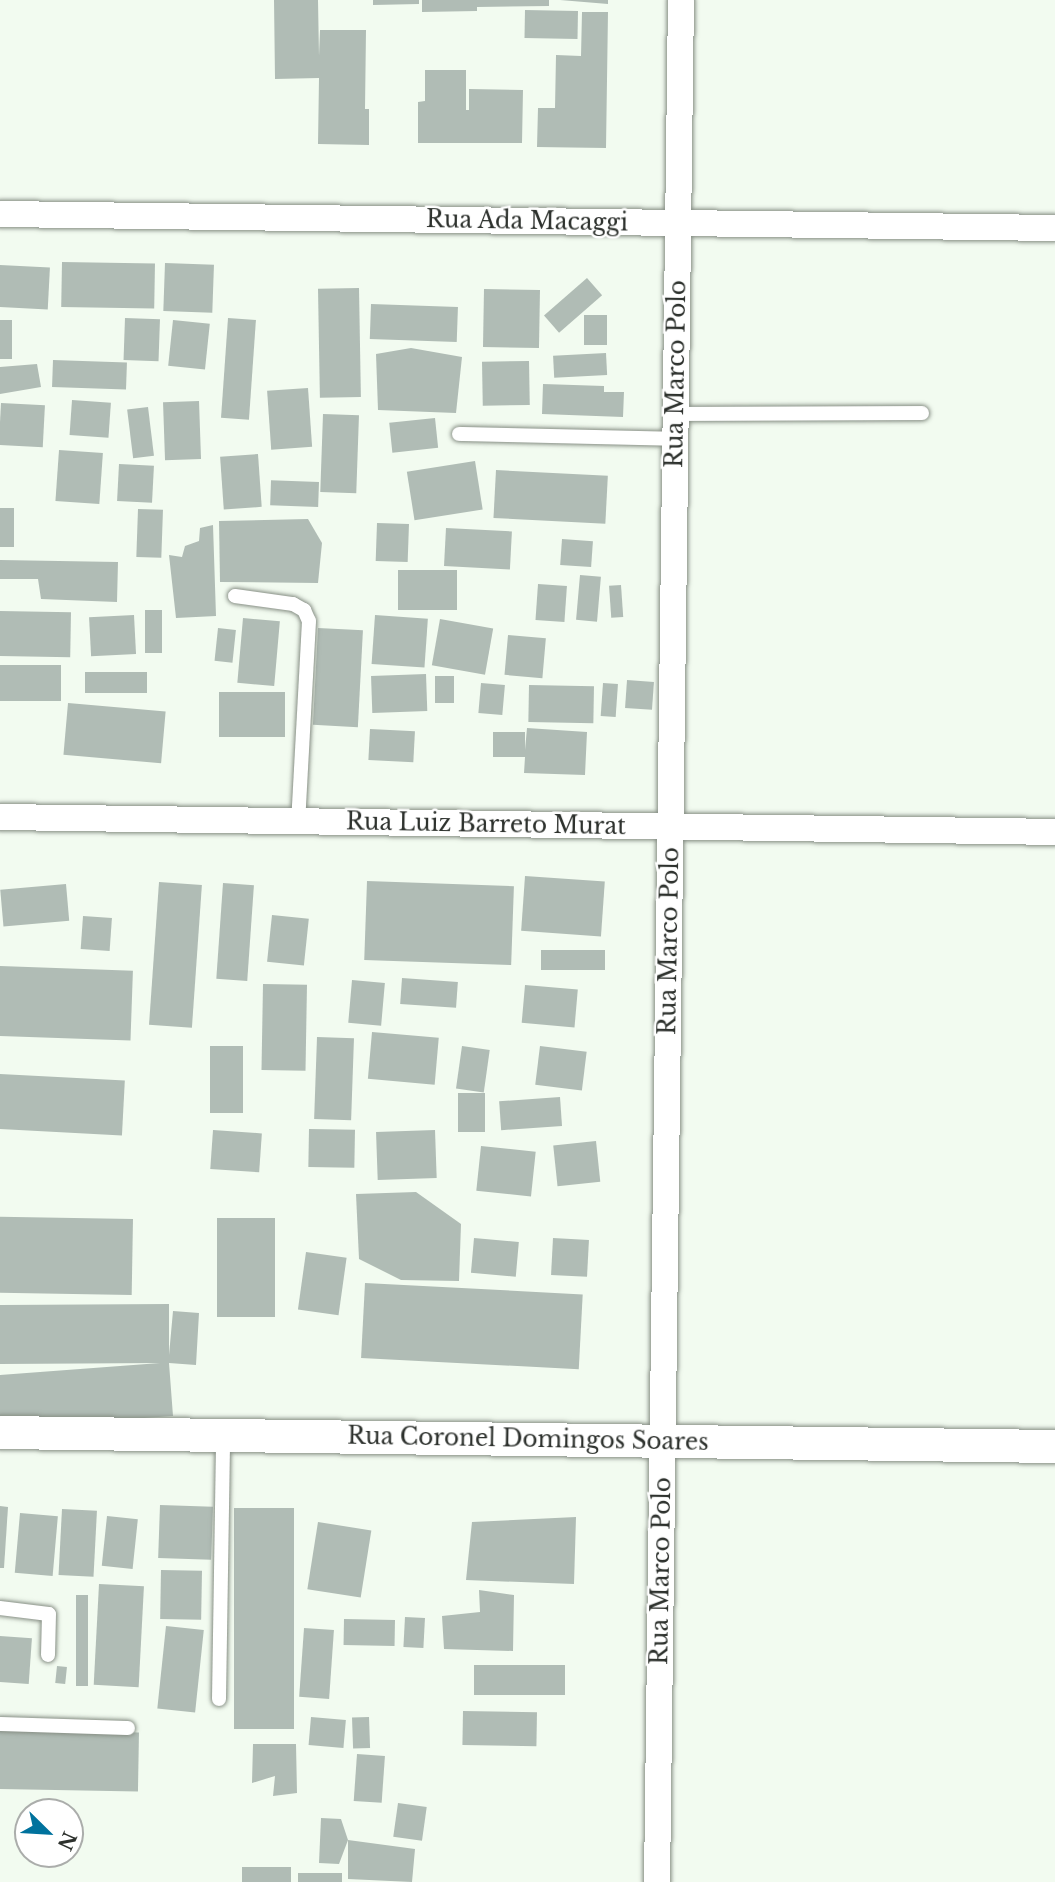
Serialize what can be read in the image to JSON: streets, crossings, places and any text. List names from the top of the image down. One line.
{"streets":{"street":["Rua Ada Macaggi","Rua Marco Polo","Rua Luiz Barreto Murat","Rua Coronel Domingos Soares"]},"crossings":[["Rua Ada Macaggi","Rua Marco Polo"],["Rua Marco Polo","Rua Luiz Barreto Murat"],["Rua Marco Polo","Rua Coronel Domingos Soares"]],"north":"bottom right"}
